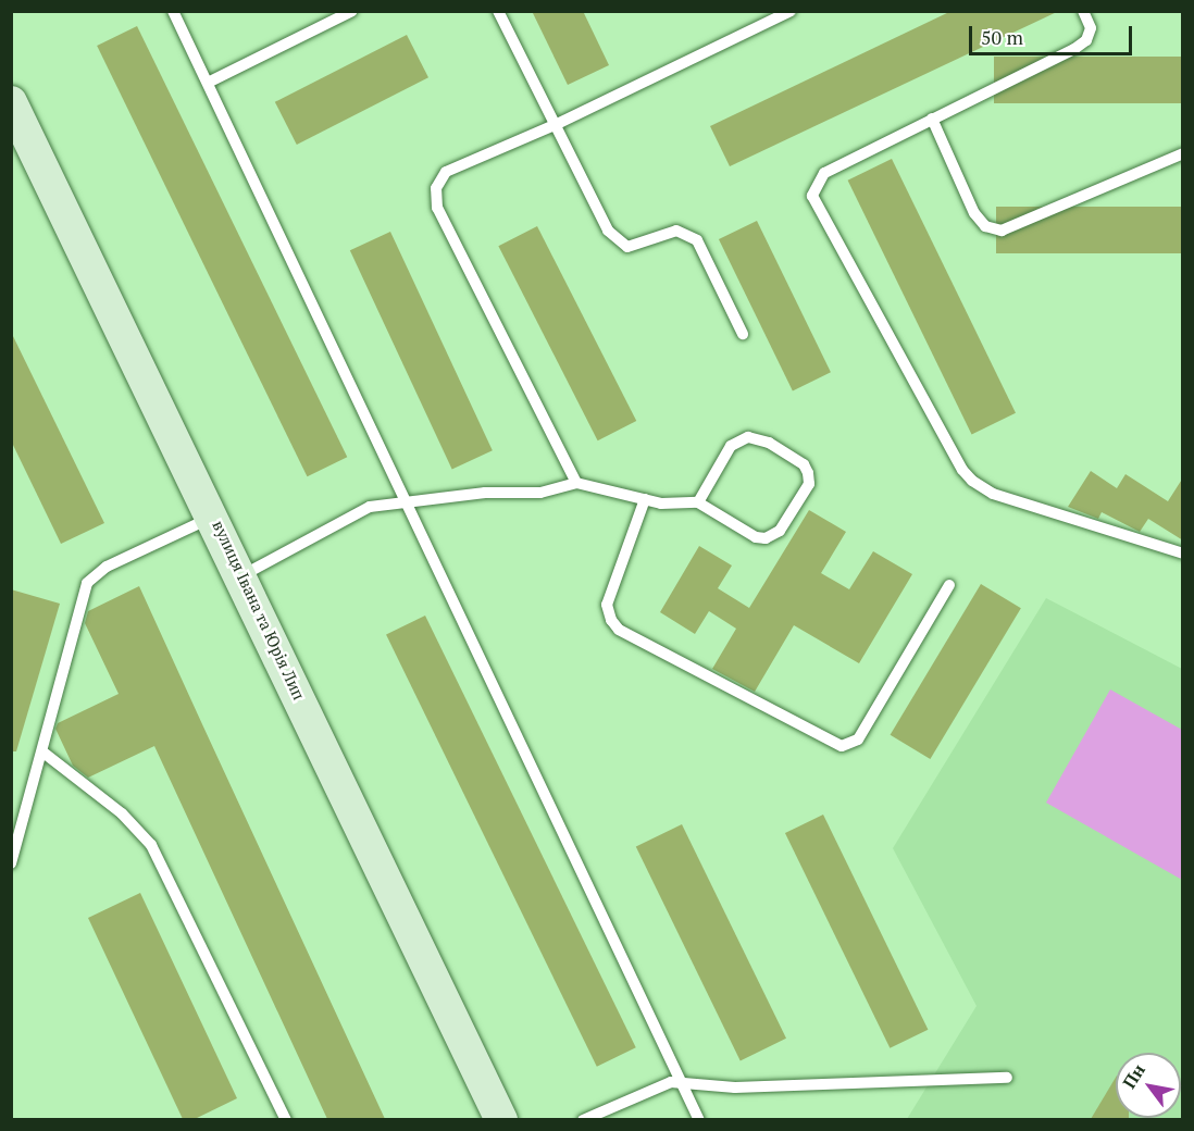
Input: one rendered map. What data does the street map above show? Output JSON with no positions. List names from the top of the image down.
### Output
{
  "streets": {
    "street": ["вулиця Івана та Юрія Лип"]
  },
  "scale_bar": "50 m",
  "north": "top left"
}
